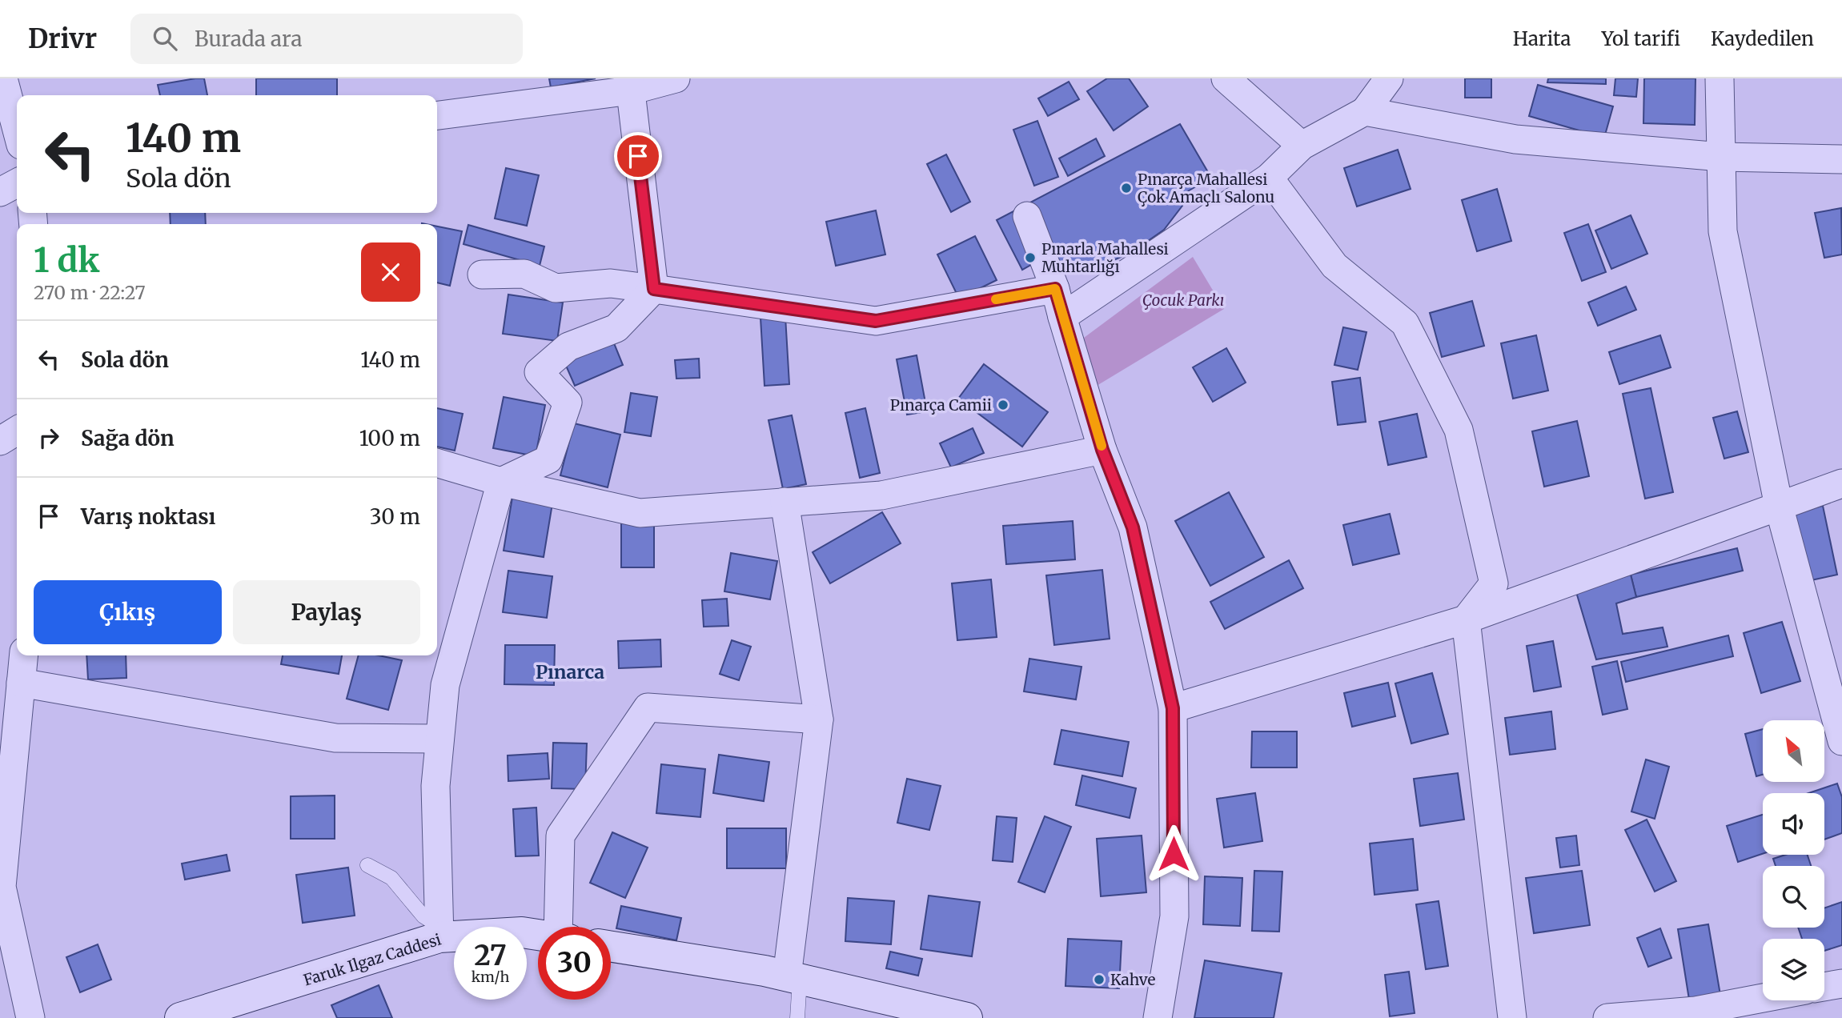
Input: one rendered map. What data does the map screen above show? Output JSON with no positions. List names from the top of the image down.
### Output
{
  "streets": {
    "street": ["Faruk Ilgaz Caddesi"]
  },
  "districts": ["Pınarca"],
  "parks": ["Çocuk Parkı"],
  "places": [
    "Pınarça Mahallesi Çok Amaçlı Salonu",
    "Pınarla Mahallesi Muhtarlığı",
    "Pınarça Camii",
    "Kahve"
  ],
  "north": "top left",
  "page": {
    "header": "Drivr",
    "search": "Burada ara",
    "nav": ["Harita", "Yol tarifi", "Kaydedilen"],
    "turn": ["140 m", "Sola dön"],
    "heading": ["1 dk", "270 m · 22:27"],
    "list": [
      {
        "name": "Sola dön",
        "value": "140 m"
      },
      {
        "name": "Sağa dön",
        "value": "100 m"
      },
      {
        "name": "Varış noktası",
        "value": "30 m"
      }
    ],
    "buttons": ["Çıkış", "Paylaş"],
    "speed": "27 km/h",
    "limit": "30"
  }
}
